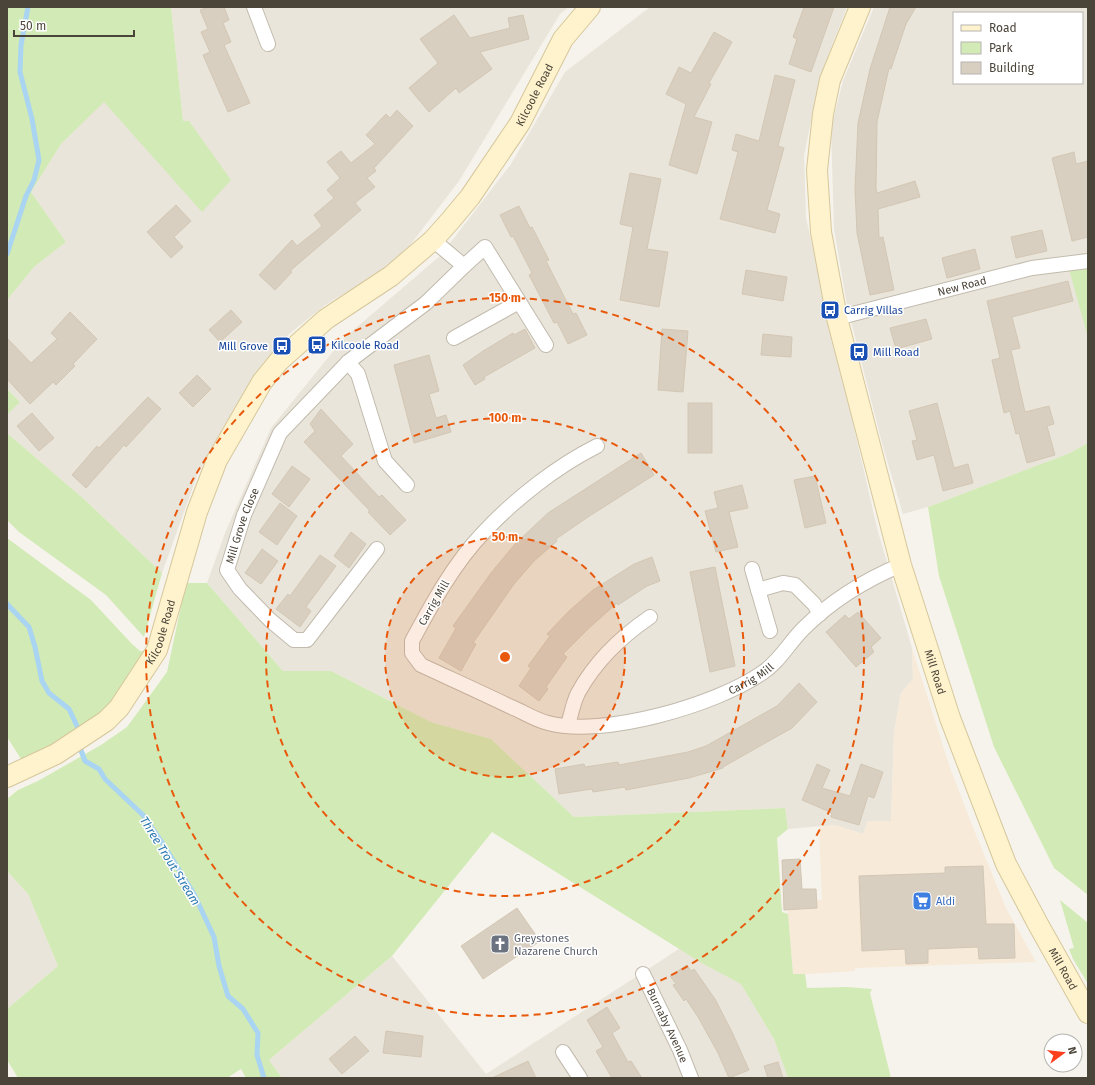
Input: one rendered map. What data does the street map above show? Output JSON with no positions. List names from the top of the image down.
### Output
{
  "streets": {
    "main road": ["Kilcoole Road", "Mill Road"],
    "street": [
      "New Road",
      "Mill Grove Close",
      "Carrig Mill",
      "Burnaby Avenue"
    ]
  },
  "crossings": [
    ["New Road", "Mill Road"],
    ["Carrig Mill", "Mill Road"]
  ],
  "water": ["Three Trout Stream"],
  "places": {
    "bus stop": [
      "Carrig Villas",
      "Kilcoole Road",
      "Mill Grove",
      "Mill Road"
    ],
    "supermarket": ["Aldi"],
    "church": ["Greystones Nazarene Church"]
  },
  "legend": ["Road", "Park", "Building"],
  "scale_bar": "50 m",
  "north": "right",
  "rings": ["150 m", "100 m", "50 m"]
}
